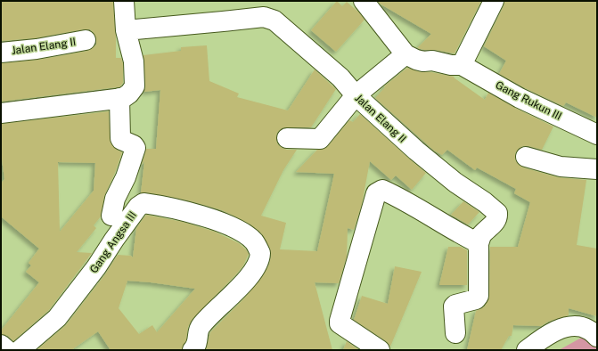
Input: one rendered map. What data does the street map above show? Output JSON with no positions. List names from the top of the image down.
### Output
{
  "streets": {
    "street": ["Jalan Elang II", "Gang Rukun III", "Gang Angsa III"]
  }
}
